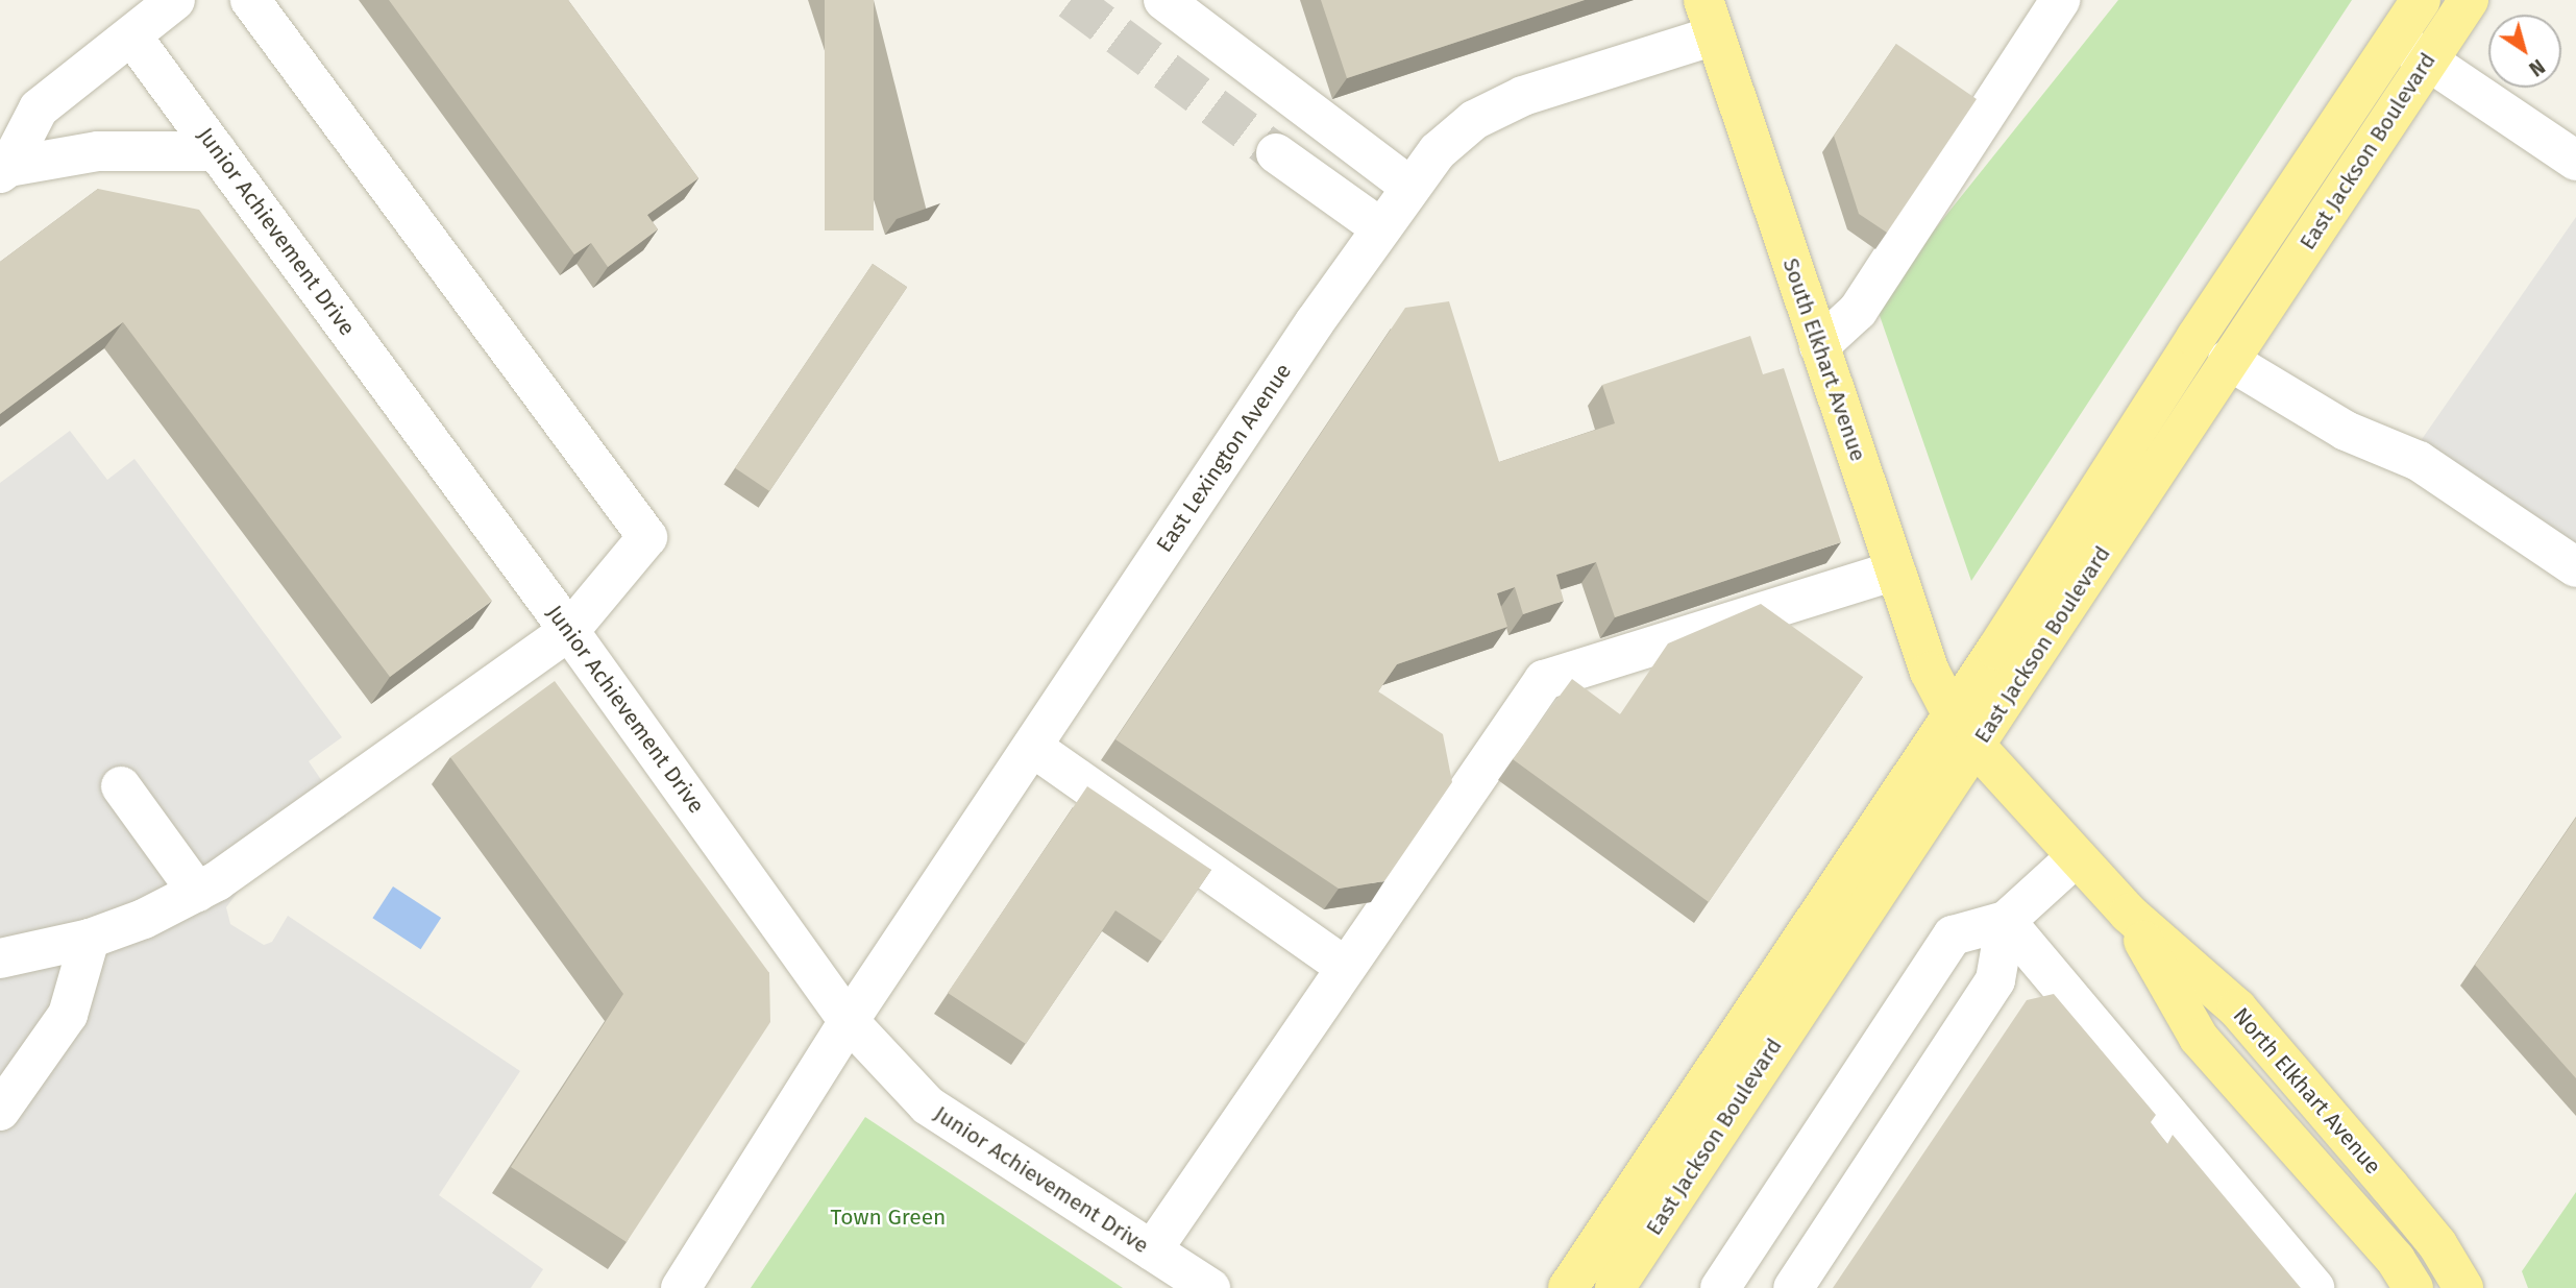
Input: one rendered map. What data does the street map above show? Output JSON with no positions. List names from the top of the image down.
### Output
{
  "streets": {
    "main road": ["East Jackson Boulevard", "South Elkhart Avenue", "North Elkhart Avenue"],
    "street": ["Junior Achievement Drive", "East Lexington Avenue"]
  },
  "crossings": [
    ["East Jackson Boulevard", "South Elkhart Avenue"],
    ["East Jackson Boulevard", "North Elkhart Avenue"],
    ["Junior Achievement Drive", "East Lexington Avenue"],
    ["South Elkhart Avenue", "East Lexington Avenue"],
    ["South Elkhart Avenue", "North Elkhart Avenue"]
  ],
  "parks": ["Town Green"],
  "north": "bottom right"
}
